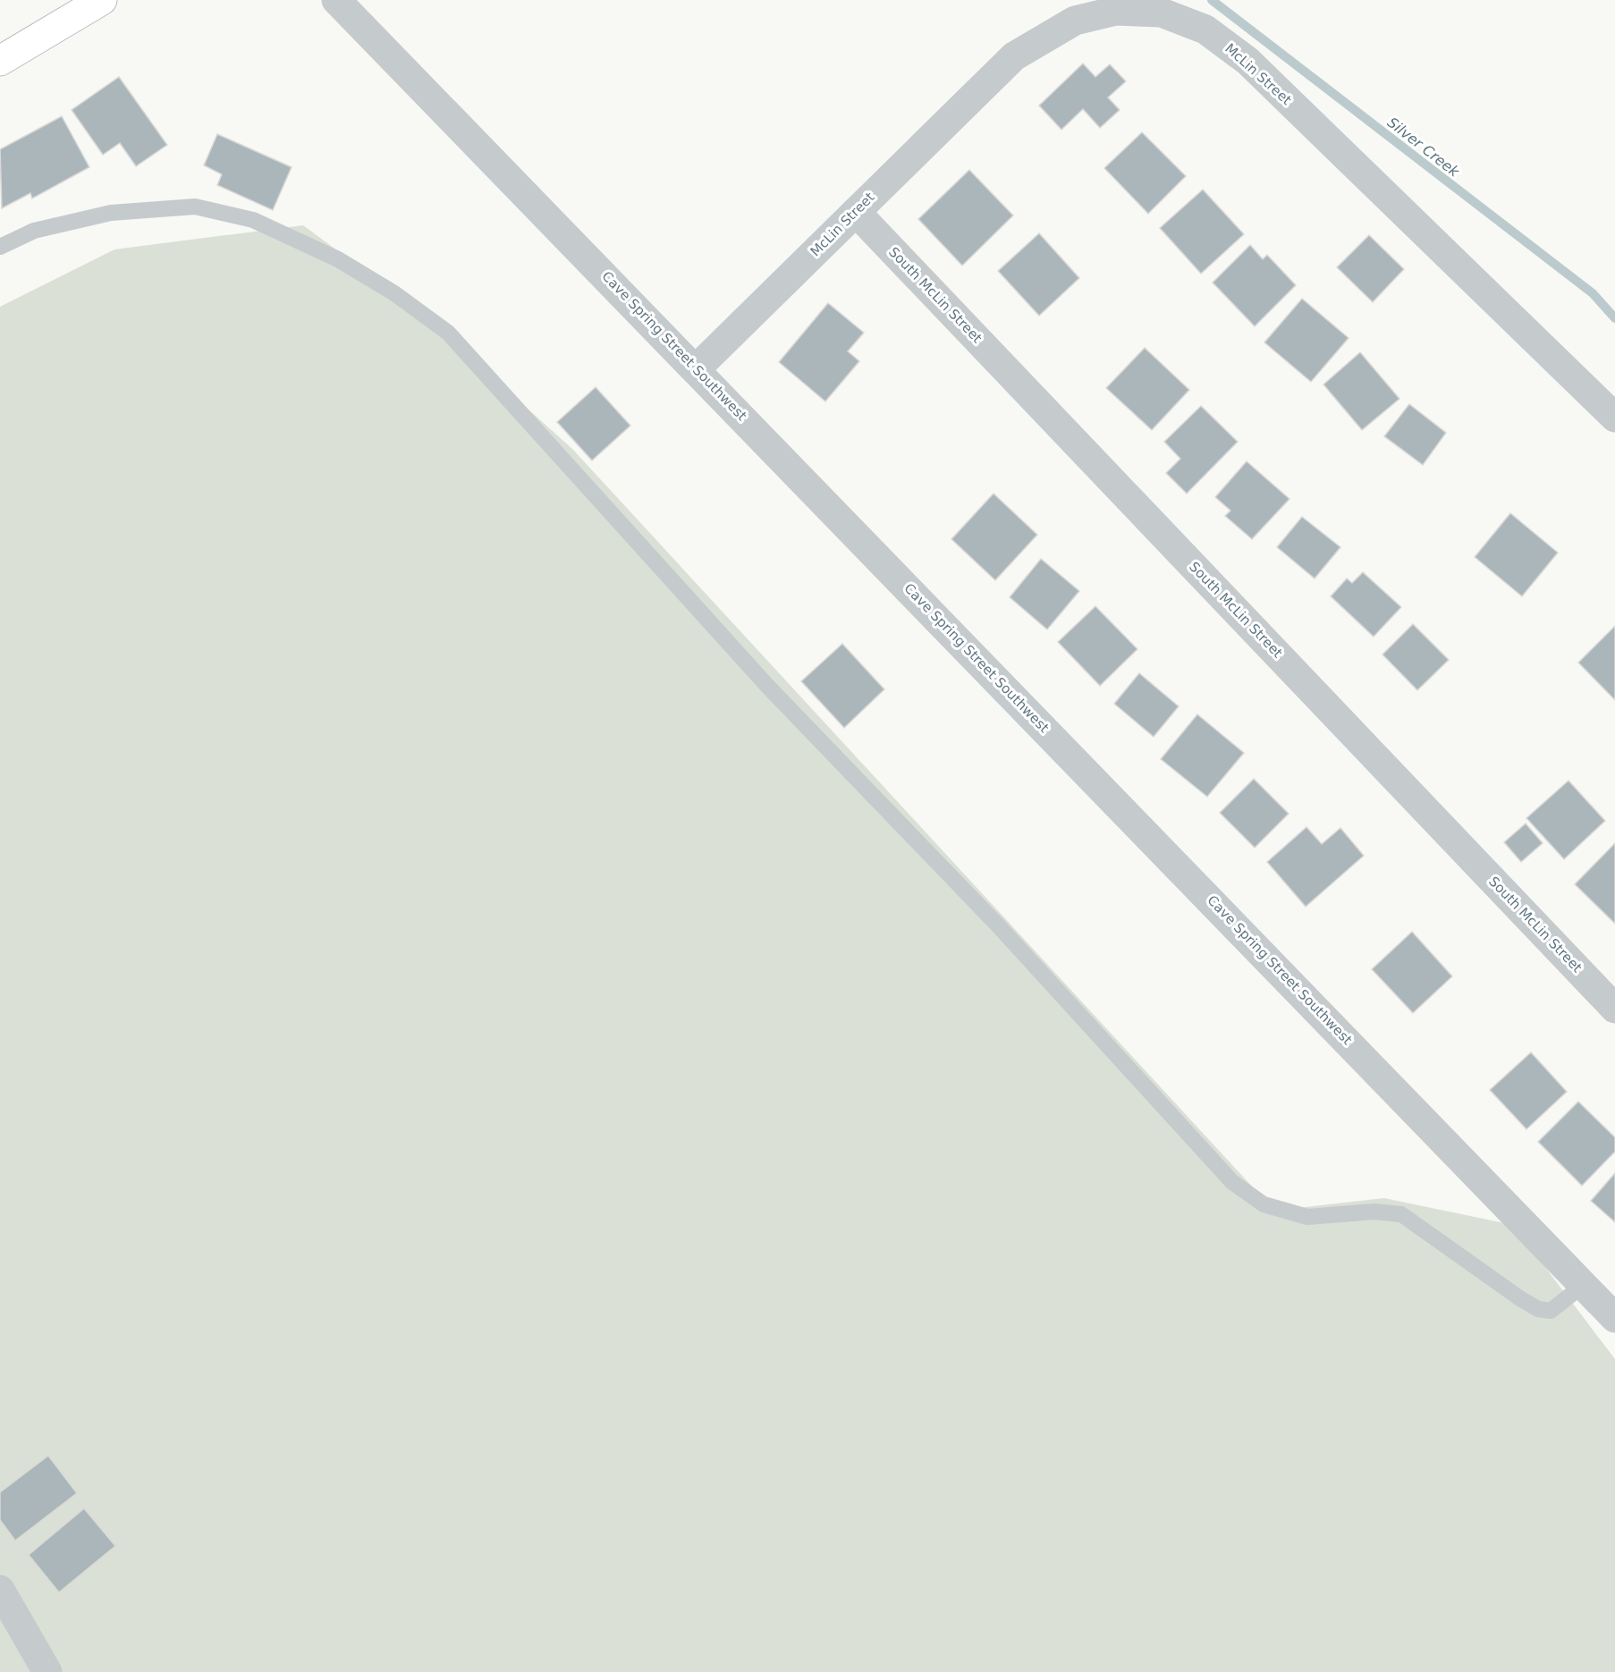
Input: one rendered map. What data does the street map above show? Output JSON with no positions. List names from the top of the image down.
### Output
{
  "streets": {
    "street": ["McLin Street", "South McLin Street", "Cave Spring Street Southwest"]
  },
  "crossings": [
    ["McLin Street", "South McLin Street"],
    ["McLin Street", "Cave Spring Street Southwest"]
  ],
  "water": ["Silver Creek"]
}
